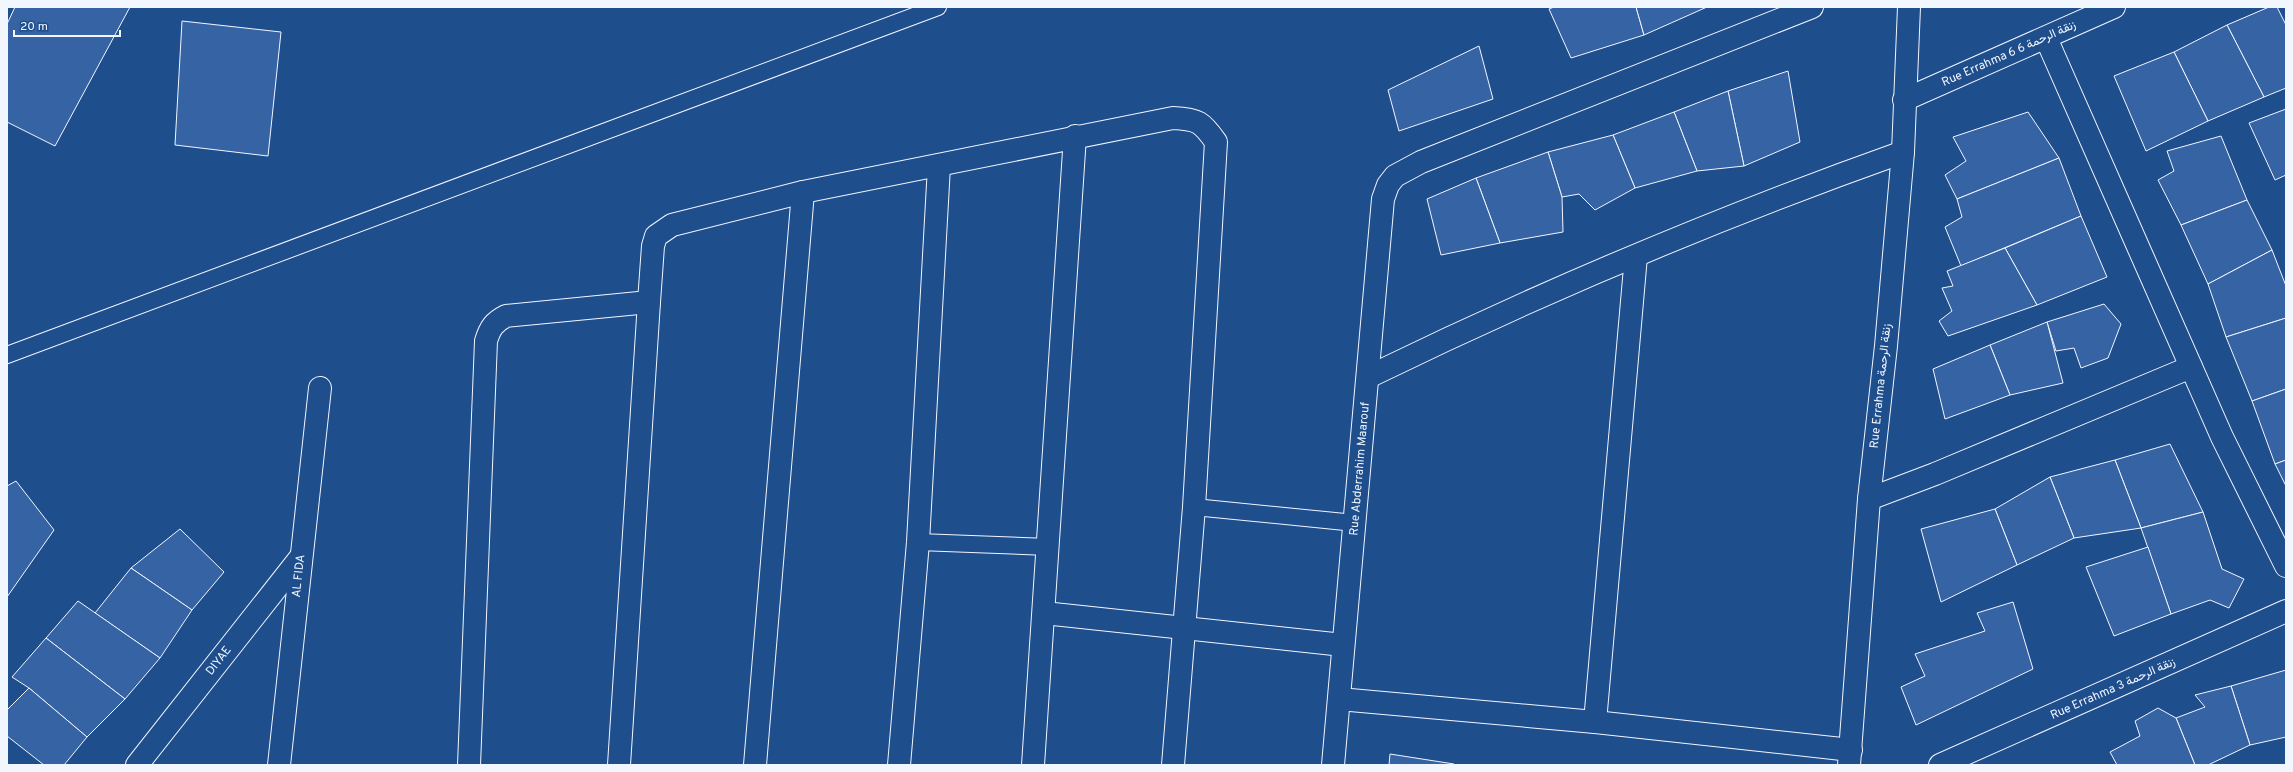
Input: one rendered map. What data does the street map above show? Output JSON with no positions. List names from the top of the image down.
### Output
{
  "streets": {
    "street": [
      "Rue Errahma 6 6 زنقة الرحمة",
      "Rue Errahma زنقة الرحمة",
      "Rue Abderrahim Maarouf",
      "AL FIDA",
      "DIYAE",
      "Rue Errahma 3 زنقة الرحمة"
    ]
  },
  "crossings": [
    ["Rue Errahma 6 6 زنقة الرحمة", "Rue Errahma زنقة الرحمة"],
    ["AL FIDA", "DIYAE"]
  ],
  "scale_bar": "20 m"
}
